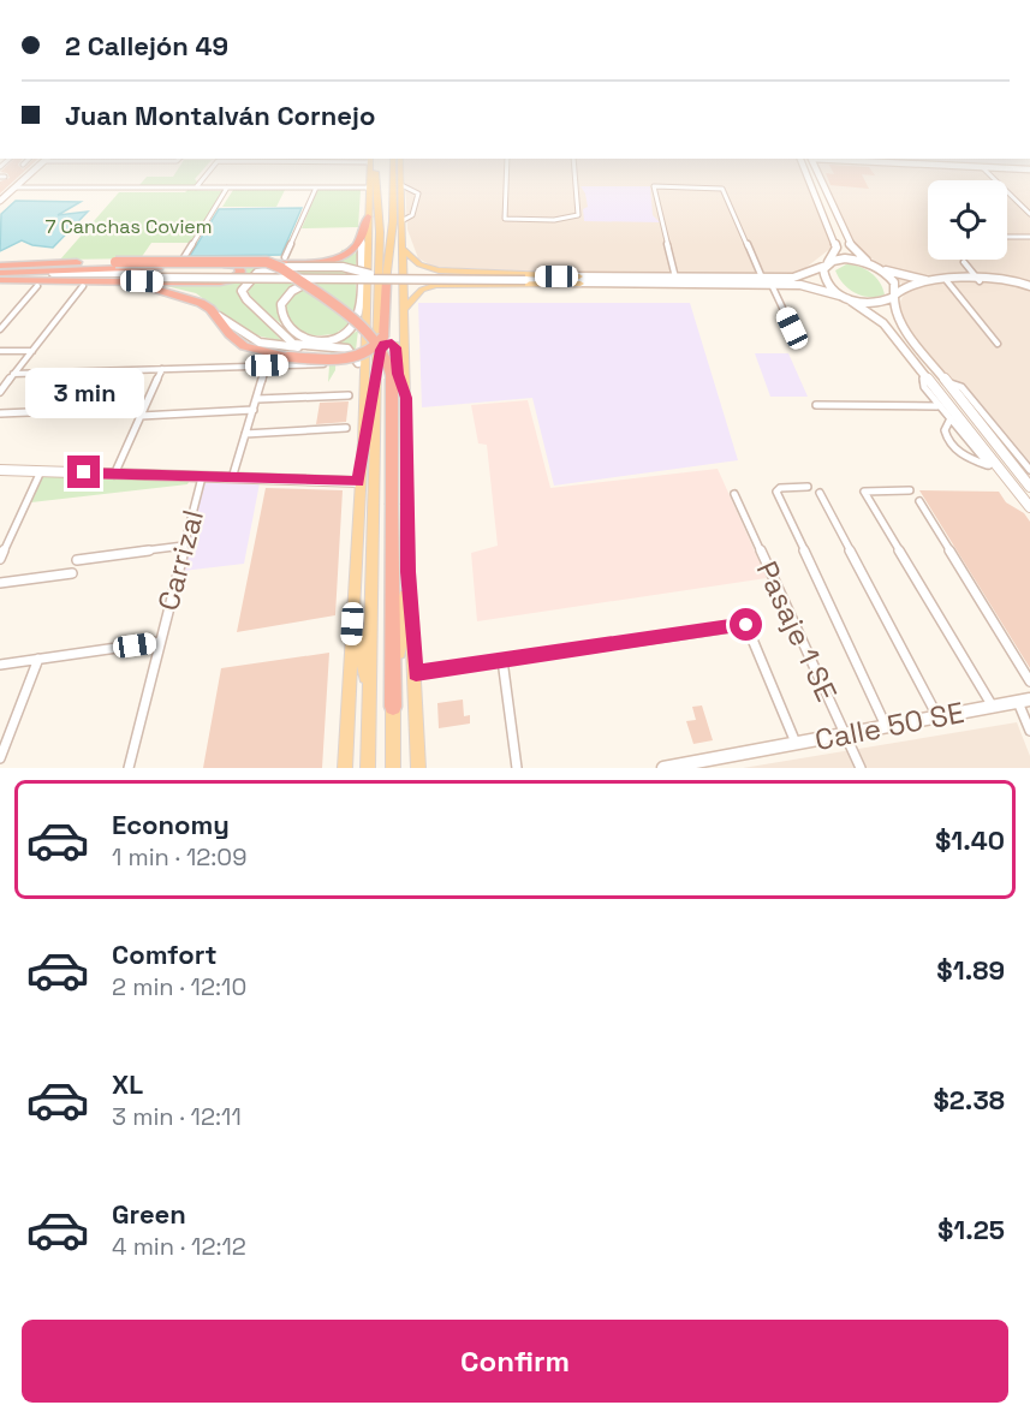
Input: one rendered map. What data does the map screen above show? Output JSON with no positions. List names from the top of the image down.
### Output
{
  "streets": {
    "main road": ["Calle 50 SE"],
    "street": ["Carrizal", "Pasaje 1 SE"]
  },
  "crossings": [
    ["Pasaje 1 SE", "Calle 50 SE"]
  ],
  "parks": ["7 Canchas Coviem"],
  "page": {
    "banner": ["2 Callejón 49", "Juan Montalván Cornejo"],
    "bubble": "3 min",
    "list": [
      {
        "name": "Economy",
        "note": "1 min · 12:09",
        "value": "$1.40"
      },
      {
        "name": "Comfort",
        "note": "2 min · 12:10",
        "value": "$1.89"
      },
      {
        "name": "XL",
        "note": "3 min · 12:11",
        "value": "$2.38"
      },
      {
        "name": "Green",
        "note": "4 min · 12:12",
        "value": "$1.25"
      }
    ],
    "buttons": "Confirm"
  }
}
